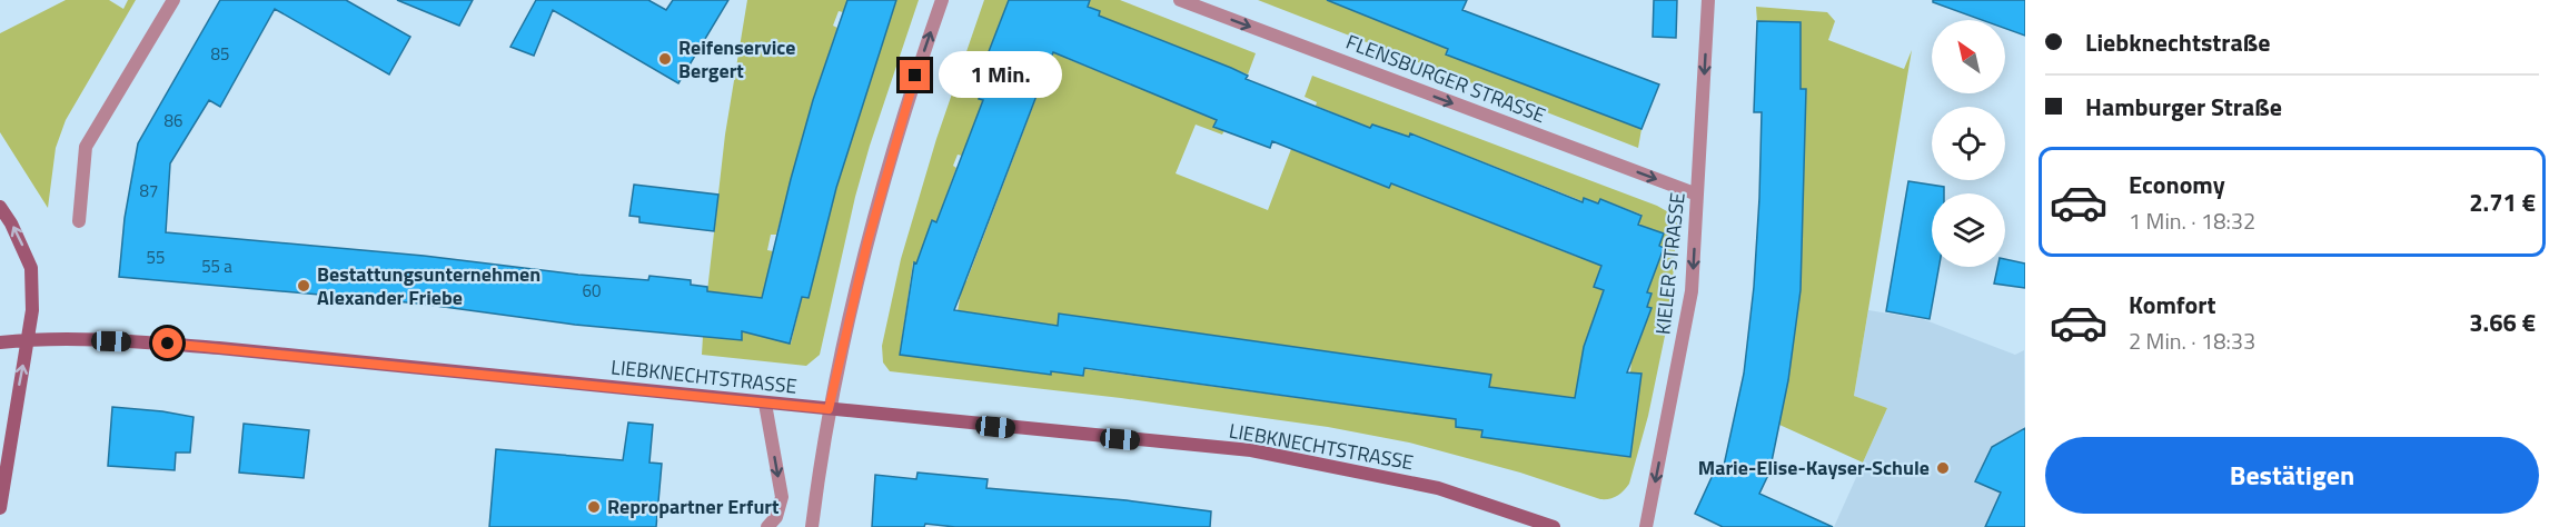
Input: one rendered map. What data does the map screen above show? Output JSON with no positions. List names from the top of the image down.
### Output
{
  "streets": {
    "street": ["FLENSBURGER STRASSE", "KIELER STRASSE", "LIEBKNECHTSTRASSE"]
  },
  "crossings": [
    ["FLENSBURGER STRASSE", "KIELER STRASSE"]
  ],
  "one_way": ["FLENSBURGER STRASSE", "KIELER STRASSE"],
  "places": [
    "Reifenservice Bergert",
    "Bestattungsunternehmen Alexander Friebe",
    "Marie-Elise-Kayser-Schule",
    "Repropartner Erfurt"
  ],
  "house_numbers": [
    "85",
    "86",
    "87",
    "55",
    "55 a",
    "60"
  ],
  "north": "top left",
  "page": {
    "banner": ["Liebknechtstraße", "Hamburger Straße"],
    "bubble": "1 Min.",
    "list": [
      {
        "name": "Economy",
        "note": "1 Min. · 18:32",
        "value": "2.71 €"
      },
      {
        "name": "Komfort",
        "note": "2 Min. · 18:33",
        "value": "3.66 €"
      }
    ],
    "buttons": "Bestätigen"
  }
}
